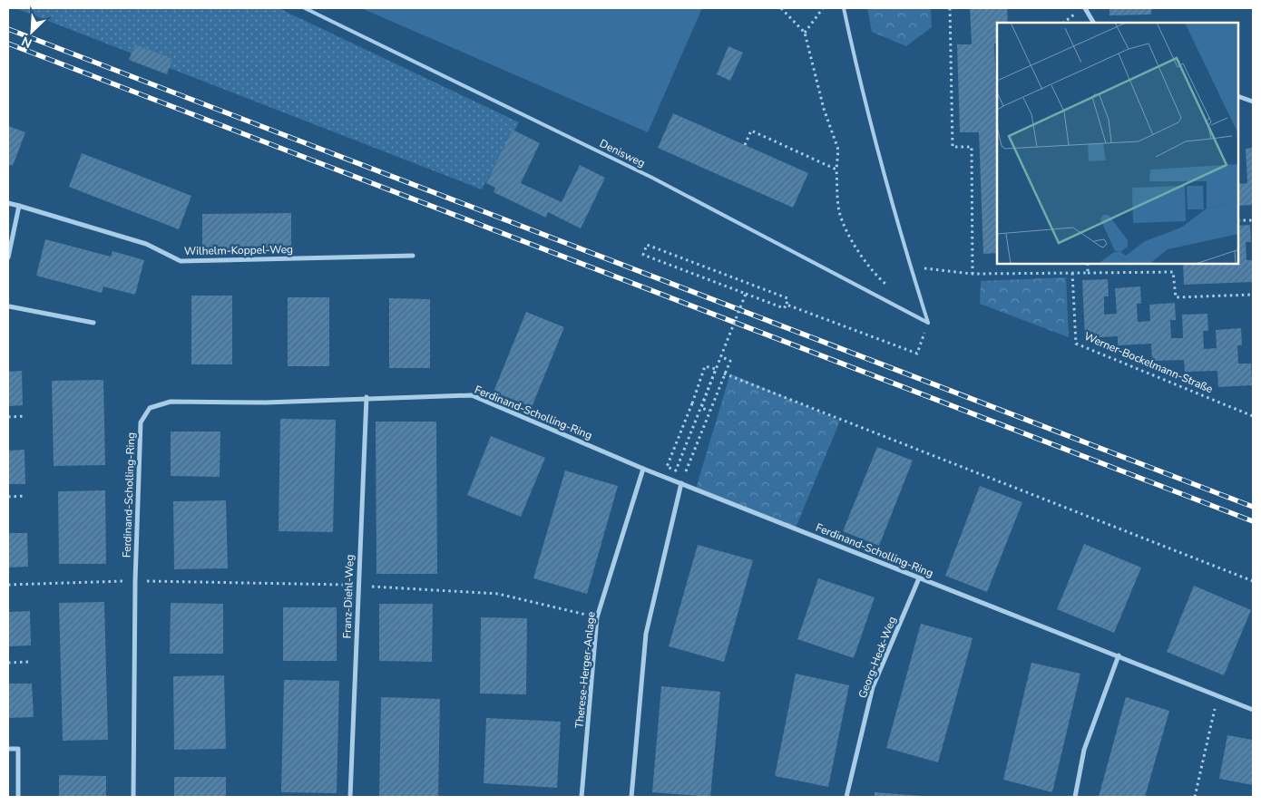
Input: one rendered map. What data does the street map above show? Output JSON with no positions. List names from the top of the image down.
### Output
{
  "streets": {
    "street": [
      "Wilhelm-Koppel-Weg",
      "Ferdinand-Scholling-Ring",
      "Franz-Diehl-Weg",
      "Georg-Heck-Weg",
      "Therese-Herger-Anlage"
    ],
    "lane": ["Denisweg"],
    "path": ["Werner-Bockelmann-Straße"]
  },
  "crossings": [
    ["Ferdinand-Scholling-Ring", "Franz-Diehl-Weg"],
    ["Ferdinand-Scholling-Ring", "Georg-Heck-Weg"],
    ["Ferdinand-Scholling-Ring", "Therese-Herger-Anlage"]
  ],
  "north": "bottom left"
}
